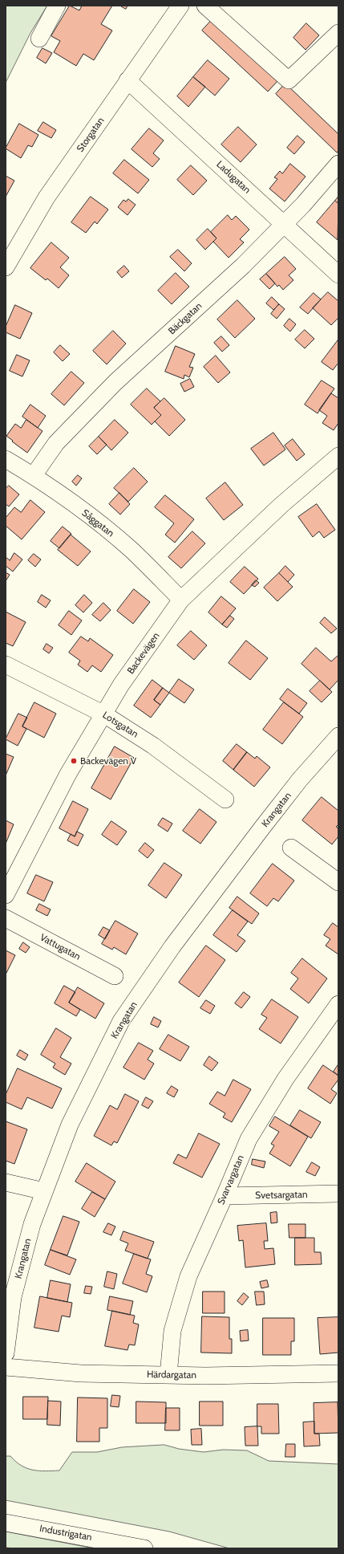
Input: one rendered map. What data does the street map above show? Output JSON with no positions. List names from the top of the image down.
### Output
{
  "streets": {
    "street": [
      "Storgatan",
      "Ladugatan",
      "Bäckgatan",
      "Såggatan",
      "Backevägen",
      "Lotsgatan",
      "Krangatan",
      "Vattugatan",
      "Svarvargatan",
      "Svetsargatan",
      "Härdargatan",
      "Industrigatan"
    ]
  },
  "crossings": [
    ["Storgatan", "Ladugatan"],
    ["Ladugatan", "Bäckgatan"],
    ["Bäckgatan", "Såggatan"],
    ["Såggatan", "Backevägen"],
    ["Backevägen", "Lotsgatan"],
    ["Svarvargatan", "Svetsargatan"],
    ["Svarvargatan", "Härdargatan"]
  ],
  "places": ["Backevägen V"]
}
